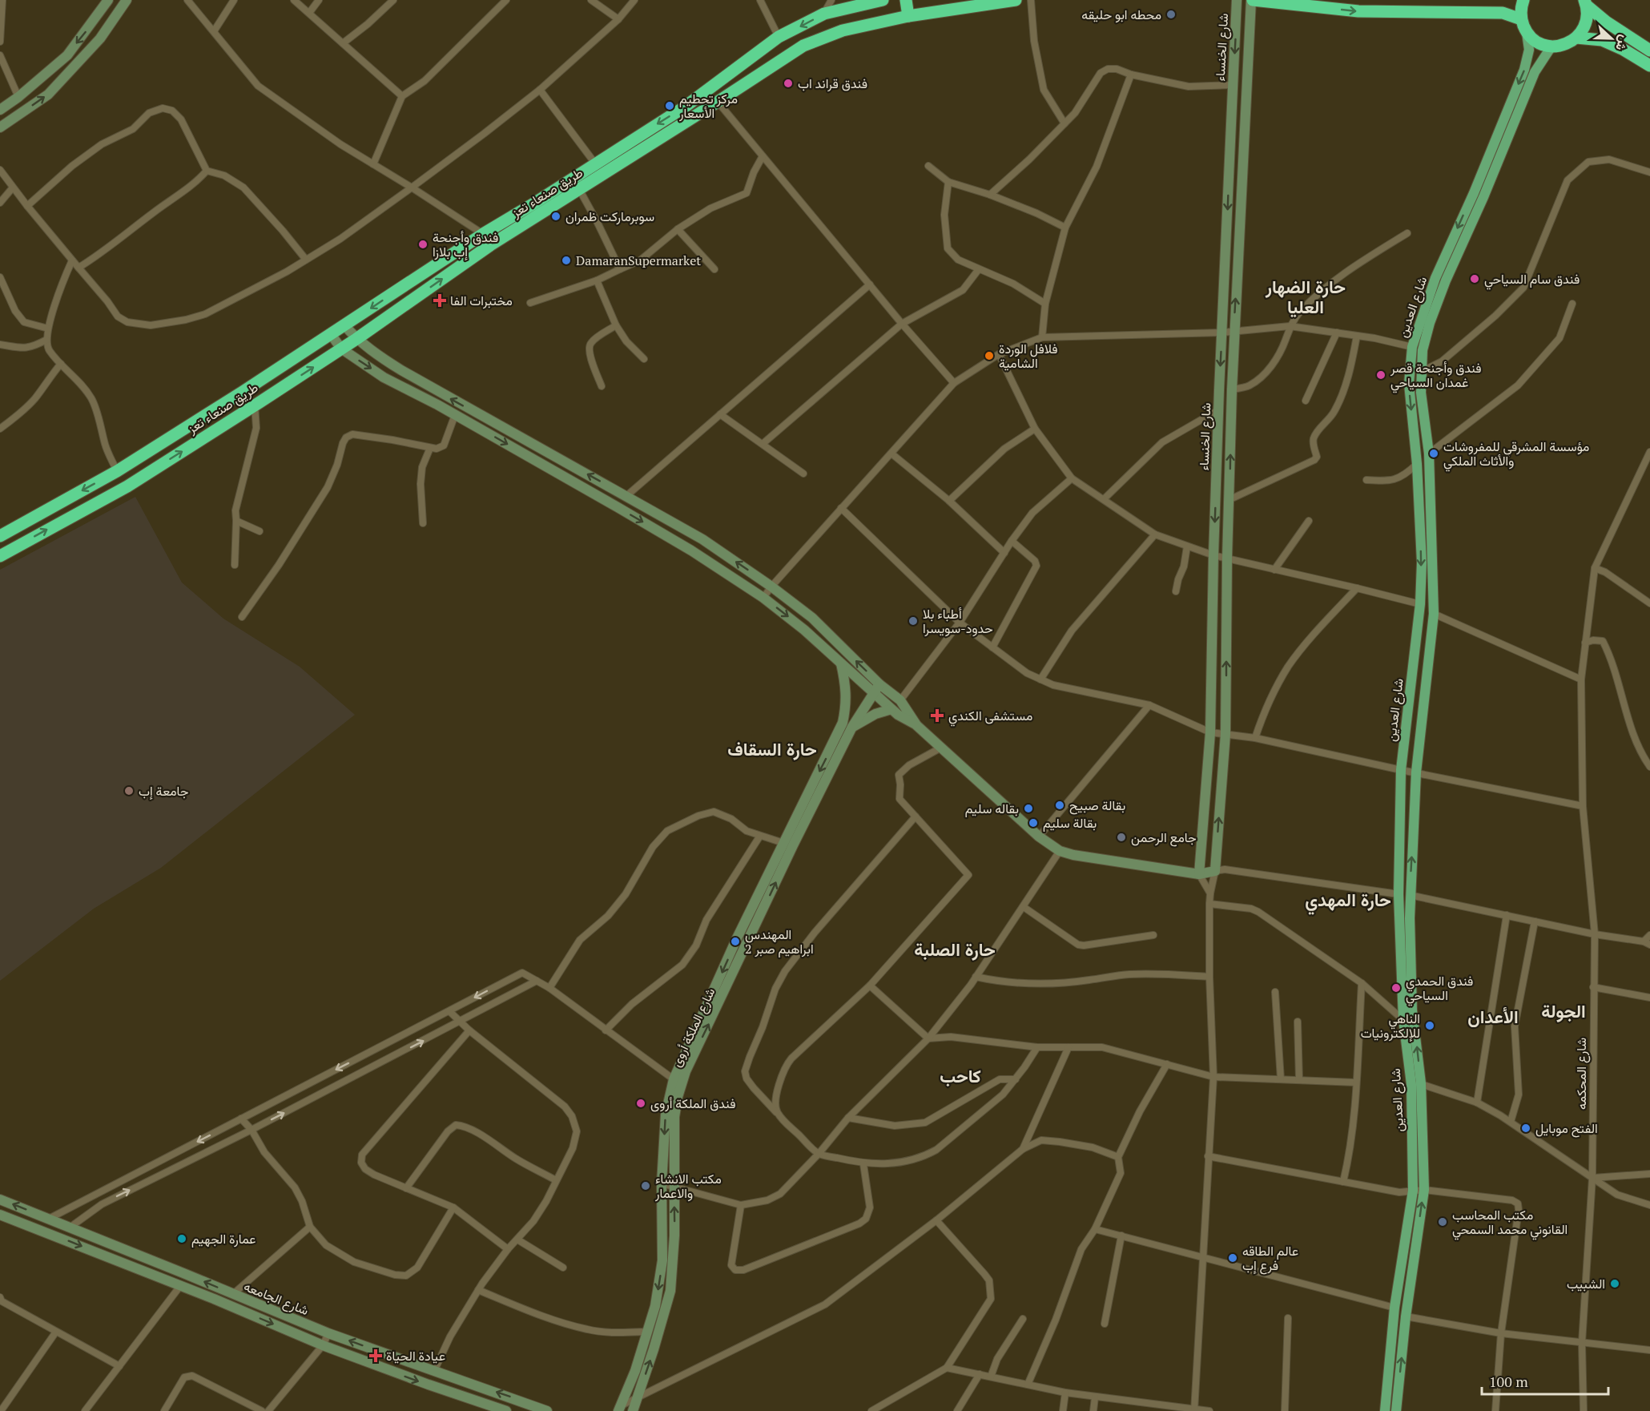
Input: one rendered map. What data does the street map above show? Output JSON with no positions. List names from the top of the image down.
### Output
{
  "streets": {
    "highway": ["طريق صنعاء تعز"],
    "main road": ["شارع العدين"],
    "street": [
      "شارع الخنساء",
      "شارع الملكة أروى",
      "شارع المحكمه",
      "شارع الجامعه"
    ]
  },
  "districts": [
    "حارة الضهار العليا",
    "حارة السقاف",
    "حارة المهدي",
    "حارة الصلبة",
    "الجولة",
    "الأعدان",
    "كاحب"
  ],
  "places": {
    "other": [
      "محطه ابو حليقه",
      "فندق قراند اب",
      "مركز تحطيم الأسعار",
      "سوبرماركت ظمران",
      "فندق وأجنحة إب بلازا",
      "DamaranSupermarket",
      "فندق سام السياحي",
      "فلافل الوردة الشامية",
      "فندق وأجنحة قصر غمدان السياحي",
      "مؤسسة المشرقي للمفروشات والأثاث الملكي",
      "أطباء بلا حدود-سويسرا",
      "جامعة إب",
      "بقالة صبيح",
      "بقاله سليم",
      "بقالة سليم",
      "جامع الرحمن",
      "المهندس ابراهيم صبر 2",
      "فندق الحمدي السياحي",
      "الناهي للإلكترونيات",
      "فندق الملكة أروى",
      "الفتح موبايل",
      "مكتب الانشاء والاعمار",
      "مكتب المحاسب القانوني محمد السمحي",
      "عمارة الجهيم",
      "عالم الطاقه فرع إب",
      "الشبيب"
    ],
    "health": ["مختبرات الفا", "مستشفى الكندي", "عيادة الحياة"]
  },
  "scale_bar": "100 m",
  "north": "right"
}
